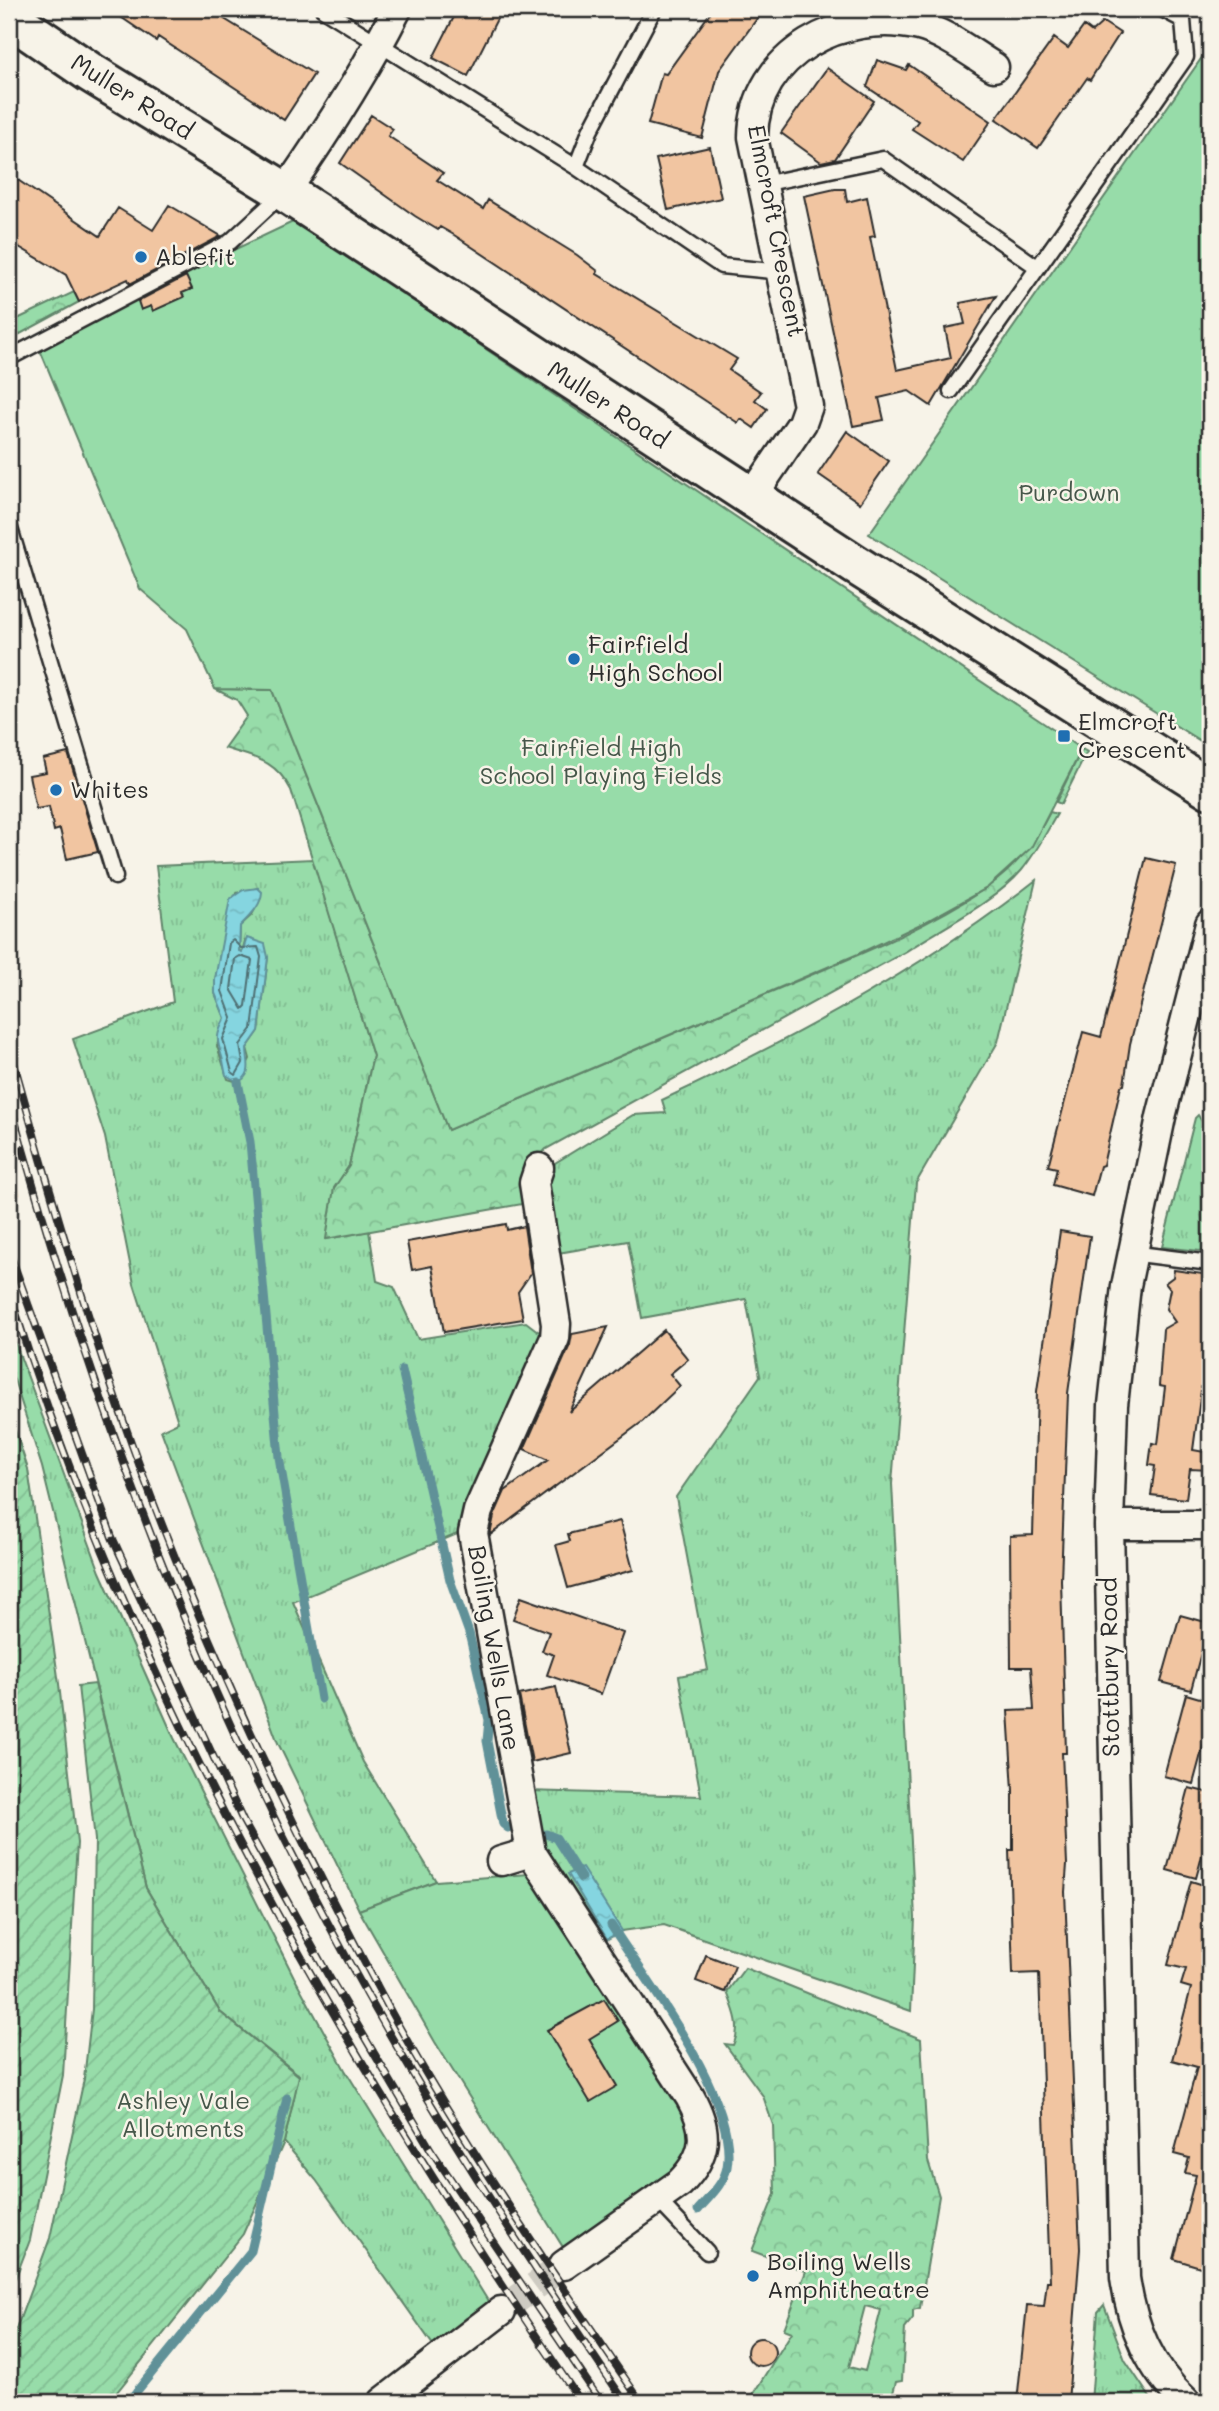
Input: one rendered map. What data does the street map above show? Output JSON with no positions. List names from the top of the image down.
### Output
{
  "streets": {
    "main road": ["Muller Road"],
    "street": ["Elmcroft Crescent", "Boiling Wells Lane", "Stottbury Road"]
  },
  "crossings": [
    ["Muller Road", "Elmcroft Crescent"]
  ],
  "parks": ["Purdown", "Fairfield High School Playing Fields", "Ashley Vale Allotments"],
  "places": {
    "other": [
      "Ablefit",
      "Fairfield High School",
      "Whites",
      "Boiling Wells Amphitheatre"
    ],
    "transit": ["Elmcroft Crescent"]
  }
}
